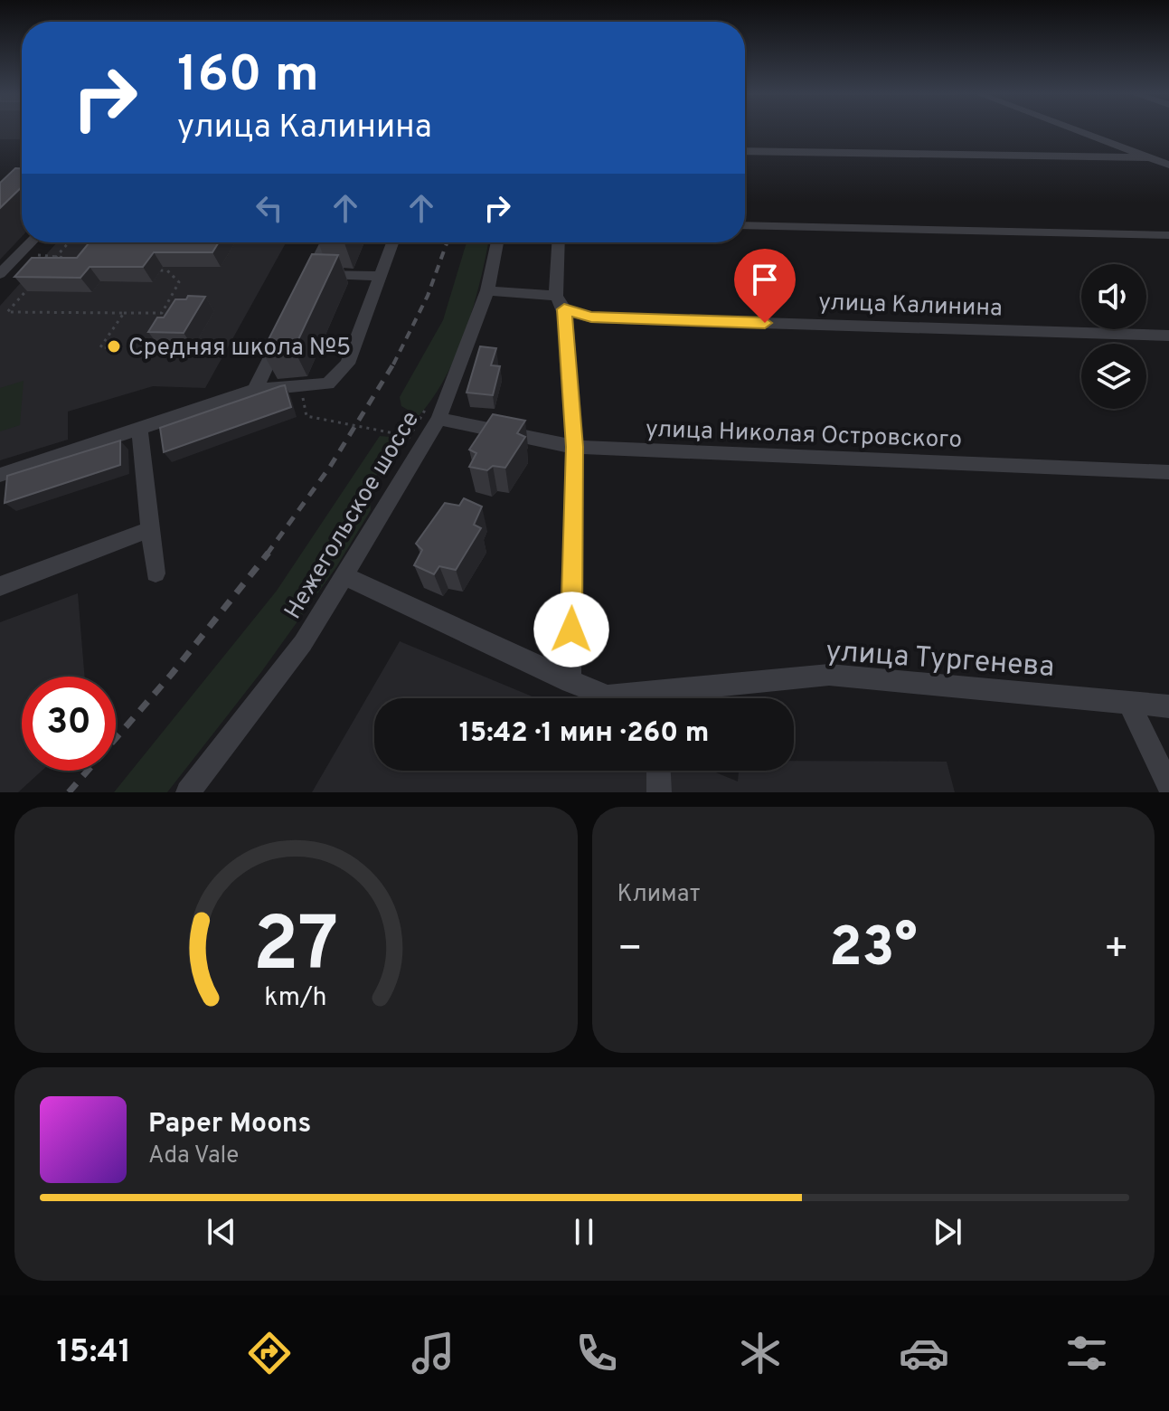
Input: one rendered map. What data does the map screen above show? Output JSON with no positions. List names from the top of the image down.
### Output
{
  "streets": {
    "street": [
      "улица Калинина",
      "улица Николая Островского",
      "Нежегольское шоссе",
      "улица Тургенева"
    ]
  },
  "crossings": [
    ["улица Калинина", "Нежегольское шоссе"],
    ["улица Николая Островского", "Нежегольское шоссе"],
    ["Нежегольское шоссе", "улица Тургенева"]
  ],
  "places": ["Средняя школа №5"],
  "page": {
    "turn": ["160 m", "улица Калинина"],
    "limit": "30",
    "trip": "15:42 · 1 мин · 260 m",
    "tile": "Климат",
    "heat": ["−", "23°", "+"],
    "song": ["Paper Moons", "Ada Vale"],
    "tabs": "15:41",
    "gauge": ["27", "km/h"]
  }
}
